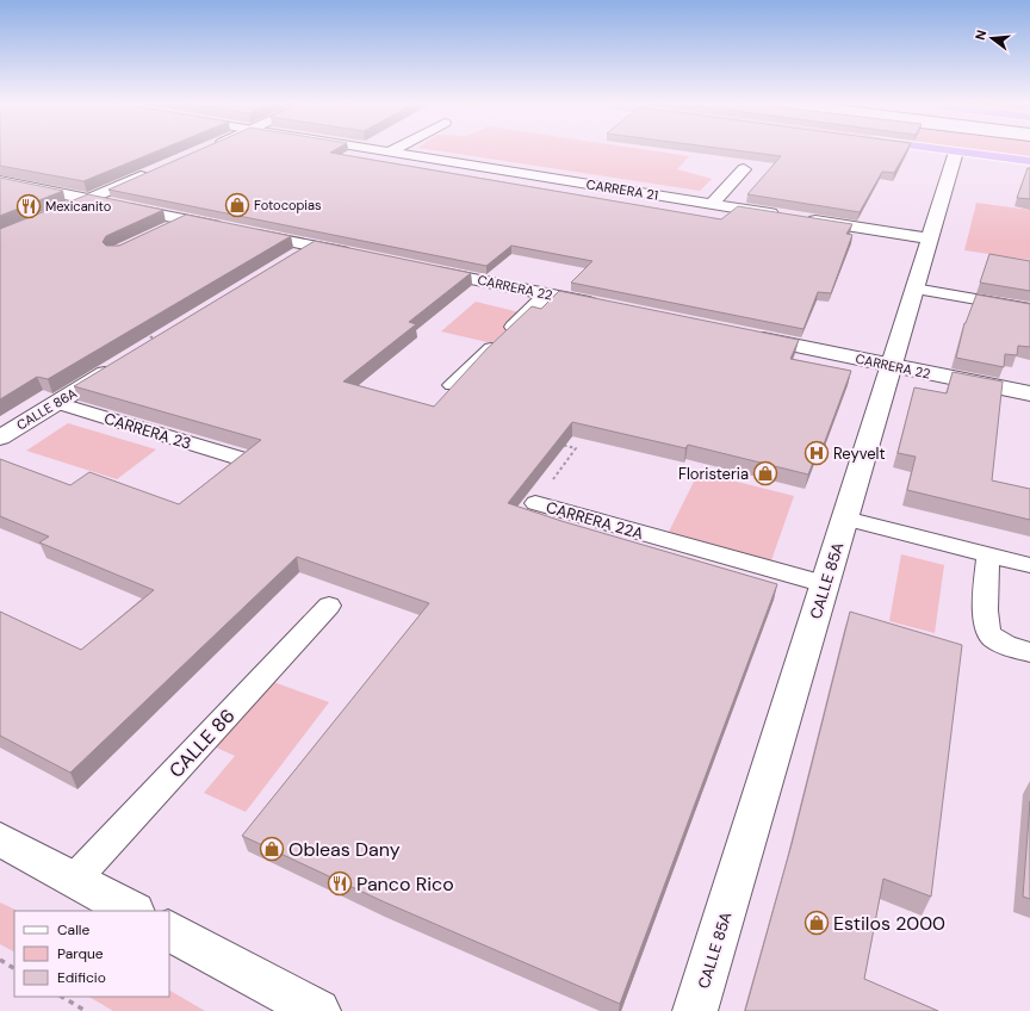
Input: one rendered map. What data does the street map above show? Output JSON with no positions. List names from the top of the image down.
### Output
{
  "streets": {
    "street": [
      "CARRERA 21",
      "CARRERA 22",
      "CALLE 86A",
      "CALLE 85A"
    ],
    "lane": ["CARRERA 23", "CARRERA 22A", "CALLE 86"]
  },
  "crossings": [
    ["CARRERA 22", "CALLE 85A"],
    ["CALLE 86A", "CARRERA 23"],
    ["CARRERA 22A", "CALLE 85A"]
  ],
  "places": {
    "shop": [
      "Fotocopias",
      "Floristeria",
      "Obleas Dany",
      "Estilos 2000"
    ],
    "restaurant": ["Mexicanito", "Panco Rico"],
    "hospital": ["Reyvelt"]
  },
  "legend": ["Calle", "Parque", "Edificio"],
  "north": "left"
}
